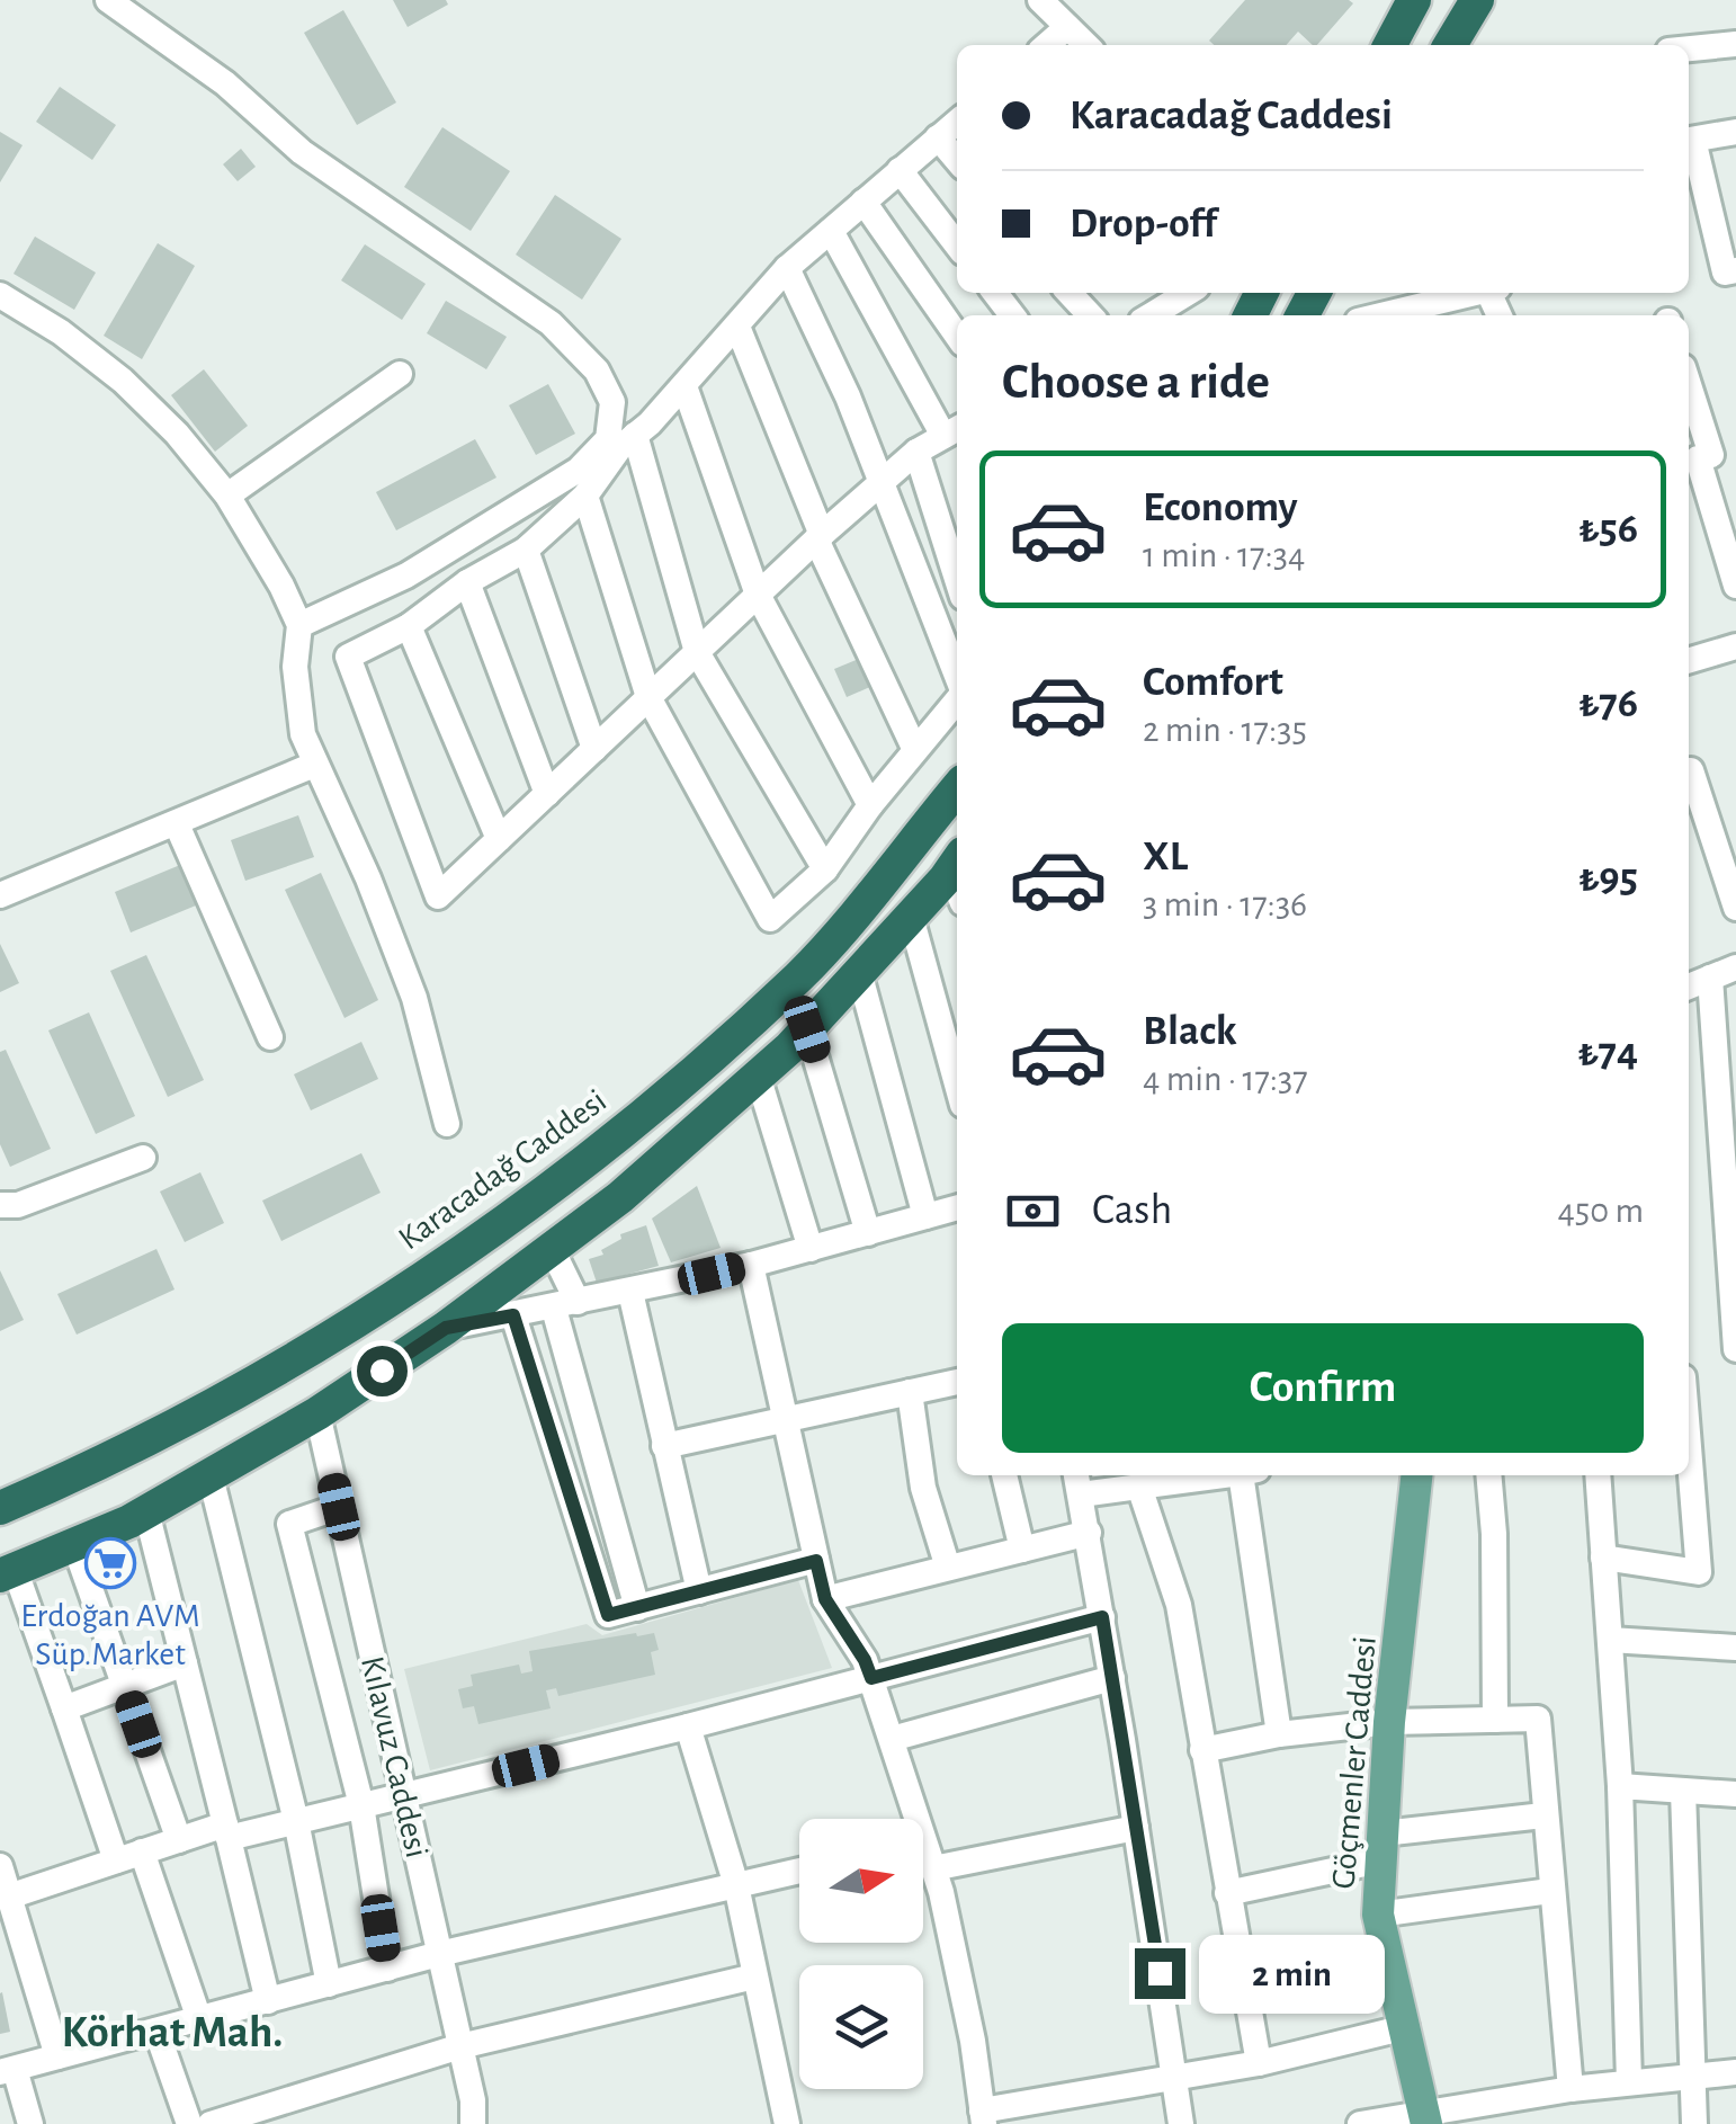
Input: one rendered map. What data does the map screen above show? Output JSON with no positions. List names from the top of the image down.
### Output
{
  "streets": {
    "highway": ["Karacadağ Caddesi"],
    "main road": ["Göçmenler Caddesi"],
    "street": ["Kılavuz Caddesi"]
  },
  "districts": ["Körhat Mah."],
  "places": {
    "supermarket": ["Erdoğan AVM Süp.Market"]
  },
  "north": "right",
  "page": {
    "banner": ["Karacadağ Caddesi", "Drop-off"],
    "heading": "Choose a ride",
    "list": [
      {
        "name": "Economy",
        "note": "1 min · 17:34",
        "value": "₺56"
      },
      {
        "name": "Comfort",
        "note": "2 min · 17:35",
        "value": "₺76"
      },
      {
        "name": "XL",
        "note": "3 min · 17:36",
        "value": "₺95"
      },
      {
        "name": "Black",
        "note": "4 min · 17:37",
        "value": "₺74"
      }
    ],
    "pay": ["Cash", "450 m"],
    "buttons": "Confirm",
    "bubble": "2 min"
  }
}
